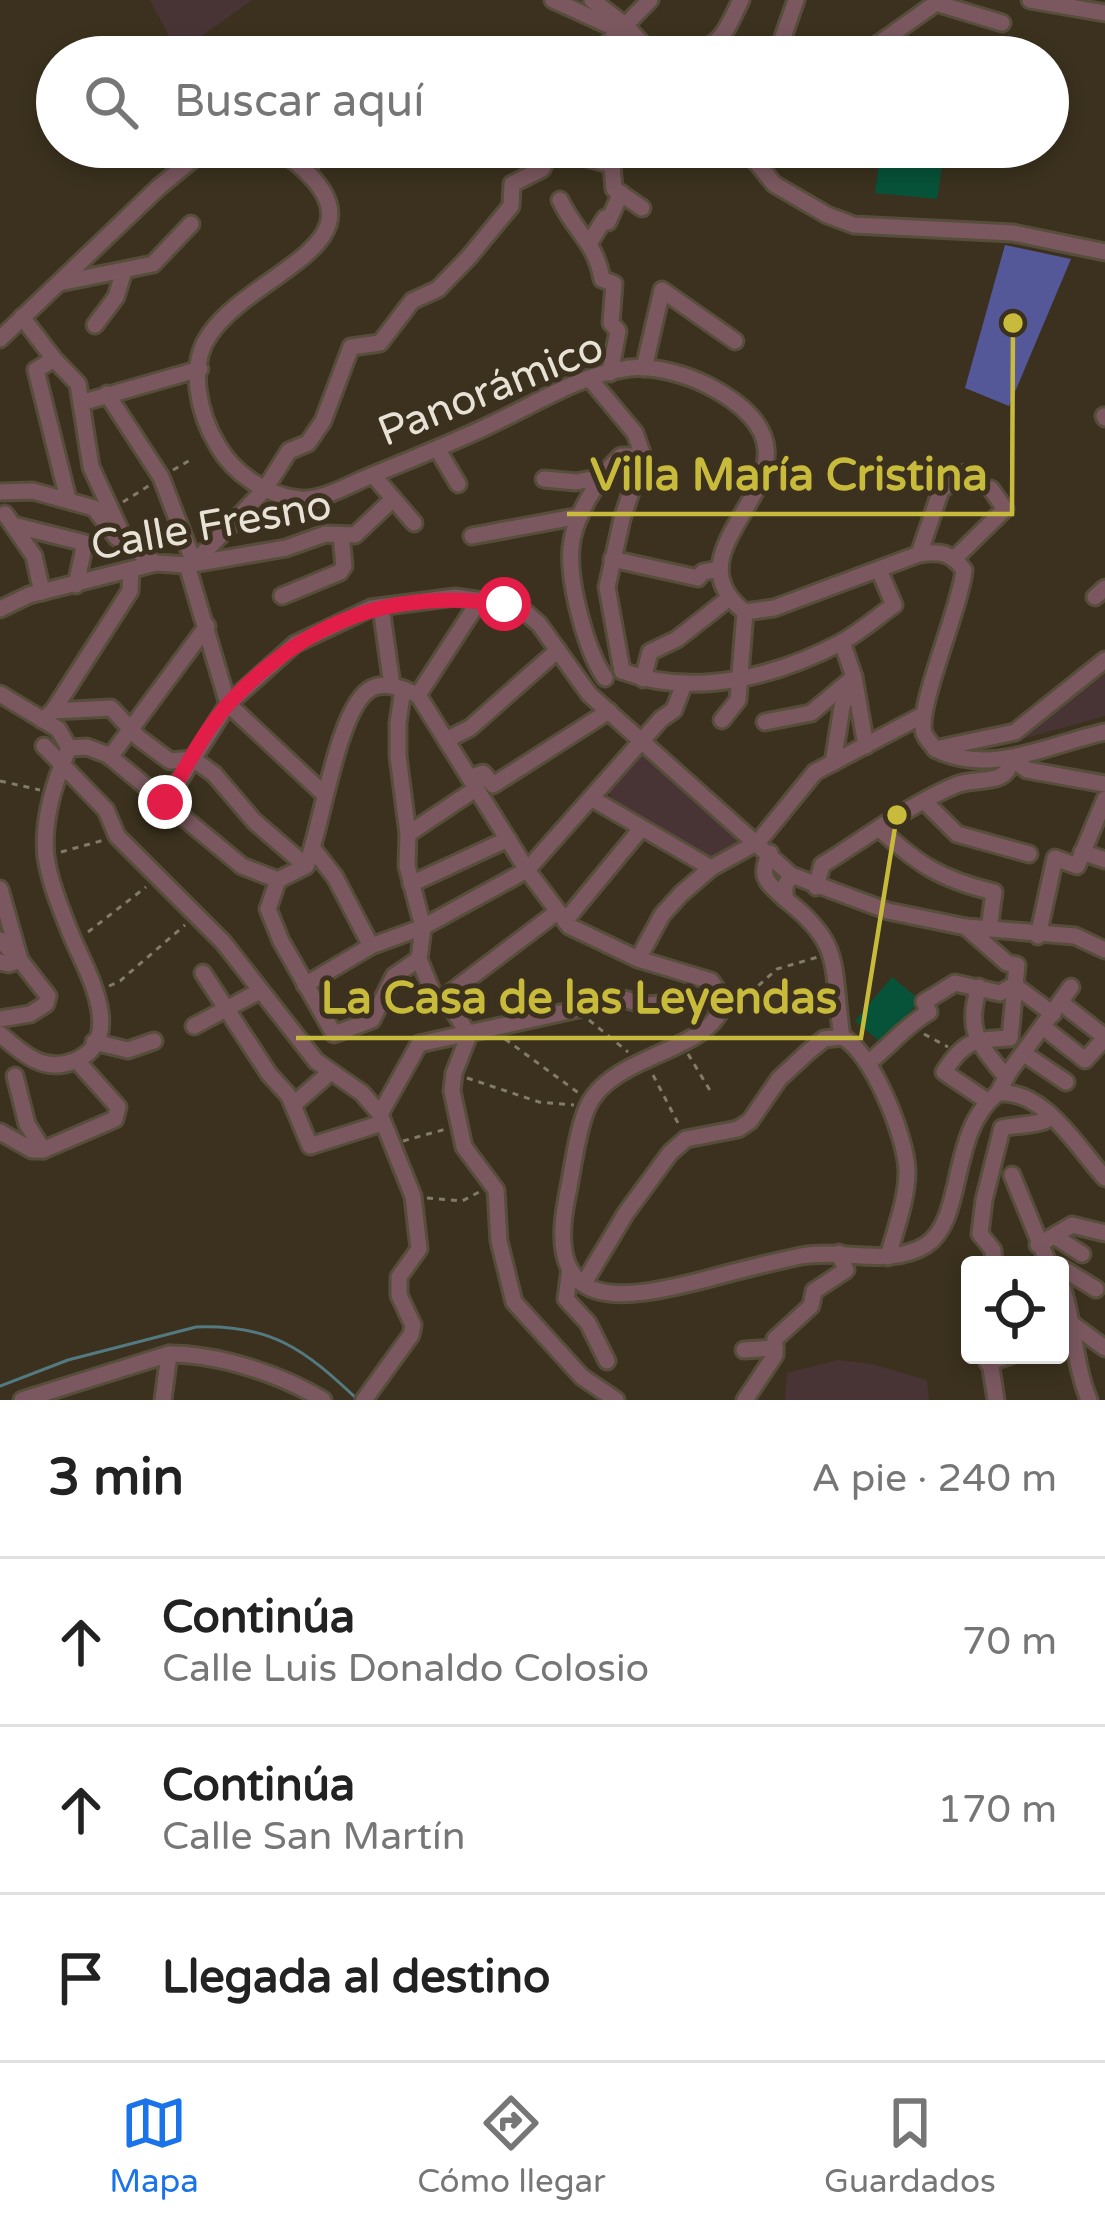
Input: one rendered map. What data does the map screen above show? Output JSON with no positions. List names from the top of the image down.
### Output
{
  "streets": {
    "street": ["Panorámico", "Calle Fresno"]
  },
  "crossings": [
    ["Panorámico", "Calle Fresno"]
  ],
  "places": ["Villa María Cristina", "La Casa de las Leyendas"],
  "page": {
    "search": "Buscar aquí",
    "heading": ["3 min", "A pie · 240 m"],
    "list": [
      ["Continúa", "Calle Luis Donaldo Colosio", "70 m"],
      ["Continúa", "Calle San Martín", "170 m"],
      "Llegada al destino"
    ],
    "nav": ["Mapa", "Cómo llegar", "Guardados"]
  }
}
